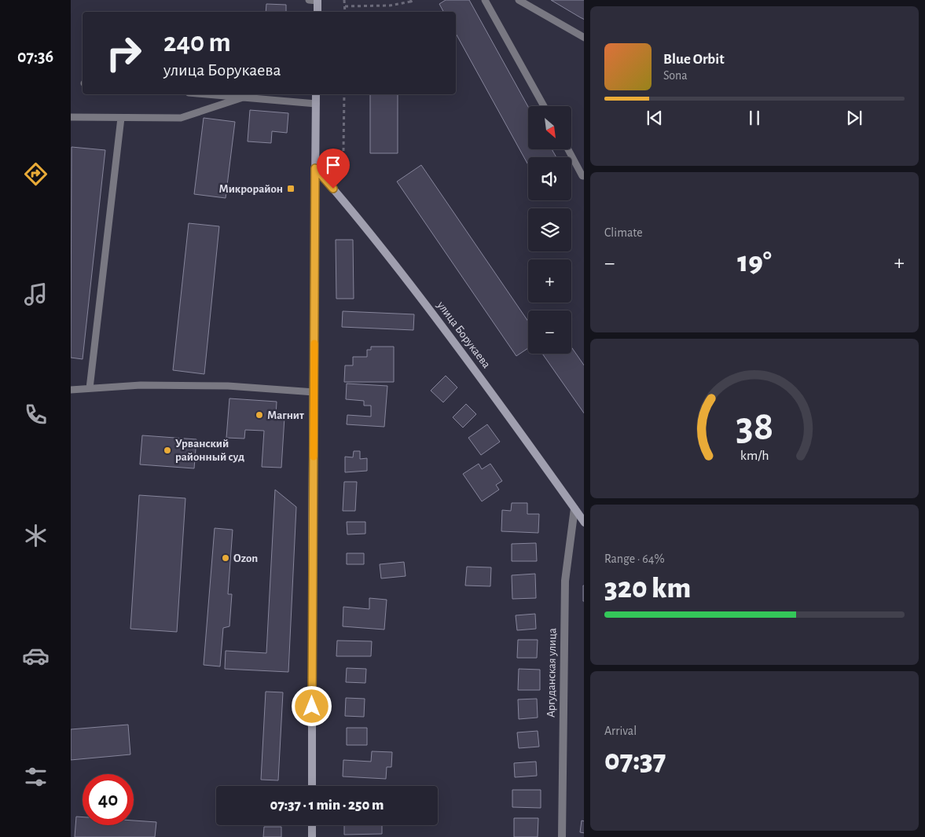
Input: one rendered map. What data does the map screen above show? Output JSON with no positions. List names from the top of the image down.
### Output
{
  "streets": {
    "street": ["улица Борукаева", "Аргуданская улица"]
  },
  "crossings": [
    ["улица Борукаева", "Аргуданская улица"]
  ],
  "places": {
    "transit": ["Микрорайон"],
    "other": ["Магнит", "Урванский районный суд", "Ozon"]
  },
  "north": "bottom right",
  "page": {
    "tabs": "07:36",
    "turn": ["240 m", "улица Борукаева"],
    "song": ["Blue Orbit", "Sona"],
    "map_buttons": ["+", "−"],
    "tile": [
      "Climate",
      ["Range · 64%", "320 km"],
      ["Arrival", "07:37"]
    ],
    "heat": ["−", "19°", "+"],
    "limit": "40",
    "trip": "07:37 · 1 min · 250 m",
    "gauge": ["38", "km/h"]
  }
}
